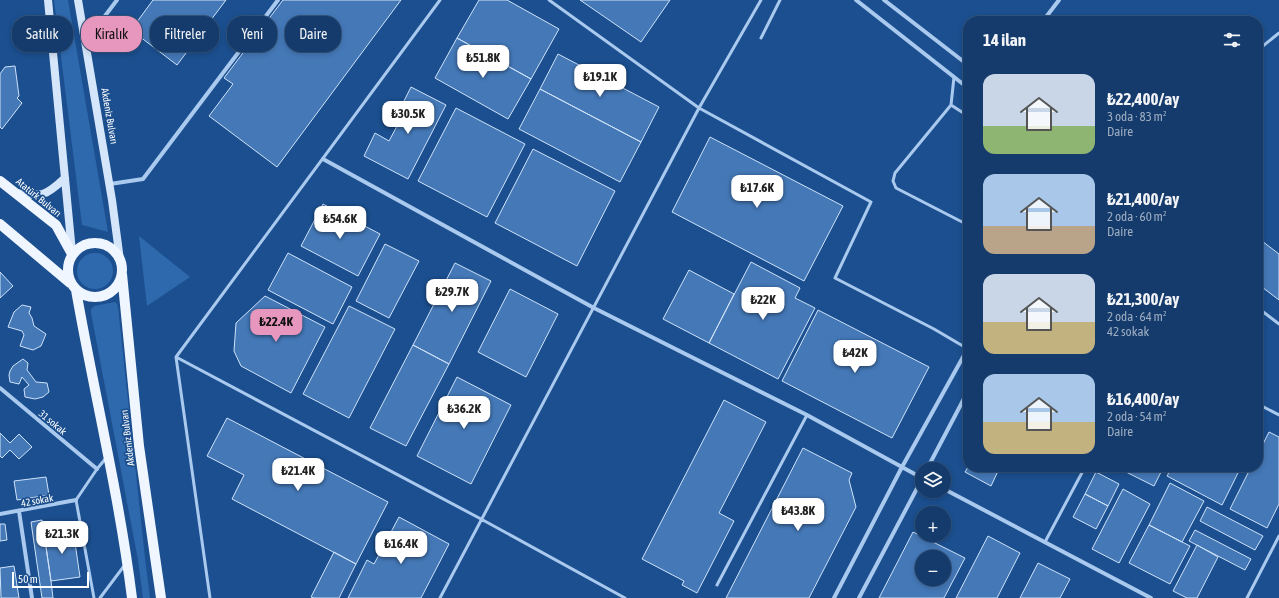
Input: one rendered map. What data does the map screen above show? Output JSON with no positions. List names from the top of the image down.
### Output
{
  "streets": {
    "main road": ["Akdeniz Bulvarı", "Atatürk Bulvarı"],
    "street": ["31 sokak", "42 sokak"]
  },
  "crossings": [
    ["Akdeniz Bulvarı", "Atatürk Bulvarı"]
  ],
  "scale_bar": "50 m",
  "page": {
    "chip": [
      "Satılık",
      "Kiralık",
      "Filtreler",
      "Yeni",
      "Daire"
    ],
    "heading": "14 ilan",
    "price": [
      "₺51.8K",
      "₺19.1K",
      "₺30.5K",
      "₺17.6K",
      "₺54.6K",
      "₺29.7K",
      "₺22K",
      "₺22.4K",
      "₺42K",
      "₺36.2K",
      "₺21.4K",
      "₺43.8K",
      "₺21.3K",
      "₺16.4K"
    ],
    "list": [
      {
        "name": "₺22,400/ay",
        "note": "3 oda · 83 m² · Daire"
      },
      {
        "name": "₺21,400/ay",
        "note": "2 oda · 60 m² · Daire"
      },
      {
        "name": "₺21,300/ay",
        "note": "2 oda · 64 m² · 42 sokak"
      },
      {
        "name": "₺16,400/ay",
        "note": "2 oda · 54 m² · Daire"
      }
    ],
    "map_buttons": ["+", "−"],
    "scale": "50 m"
  }
}
